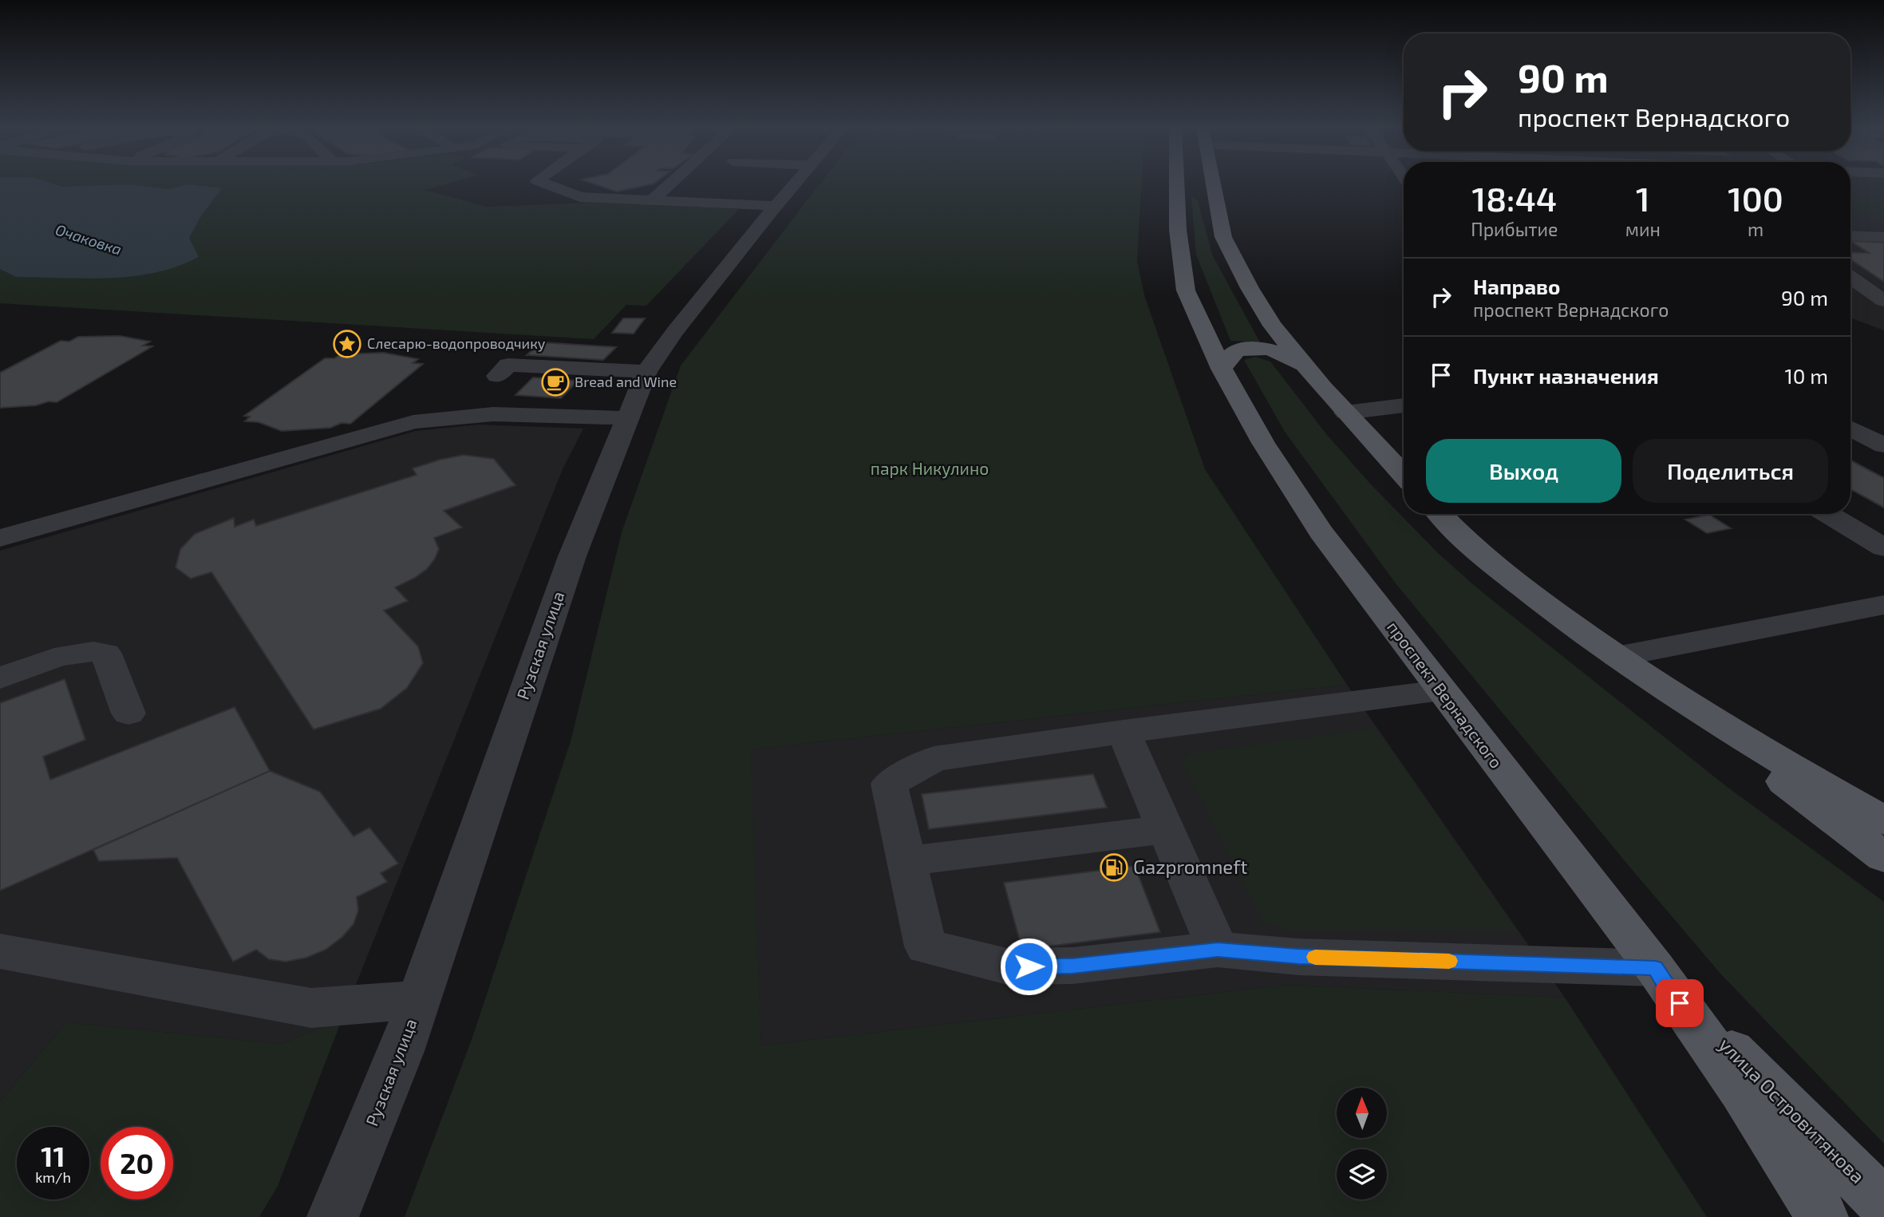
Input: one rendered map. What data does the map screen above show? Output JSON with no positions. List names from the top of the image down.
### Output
{
  "streets": {
    "main road": ["проспект Вернадского", "улица Островитянова"],
    "street": ["Рузская улица"]
  },
  "crossings": [
    ["проспект Вернадского", "улица Островитянова"]
  ],
  "water": ["Очаковка"],
  "parks": ["парк Никулино"],
  "places": {
    "place": ["Слесарю-водопроводчику"],
    "cafe": ["Bread and Wine"],
    "fuel station": ["Gazpromneft"]
  },
  "north": "top",
  "page": {
    "turn": ["90 m", "проспект Вернадского"],
    "eta": [
      "18:44",
      "Прибытие",
      "1",
      "мин",
      "100",
      "m"
    ],
    "list": [
      {
        "name": "Направо",
        "note": "проспект Вернадского",
        "value": "90 m"
      },
      {
        "name": "Пункт назначения",
        "value": "10 m"
      }
    ],
    "buttons": ["Выход", "Поделиться"],
    "speed": "11 km/h",
    "limit": "20"
  }
}
